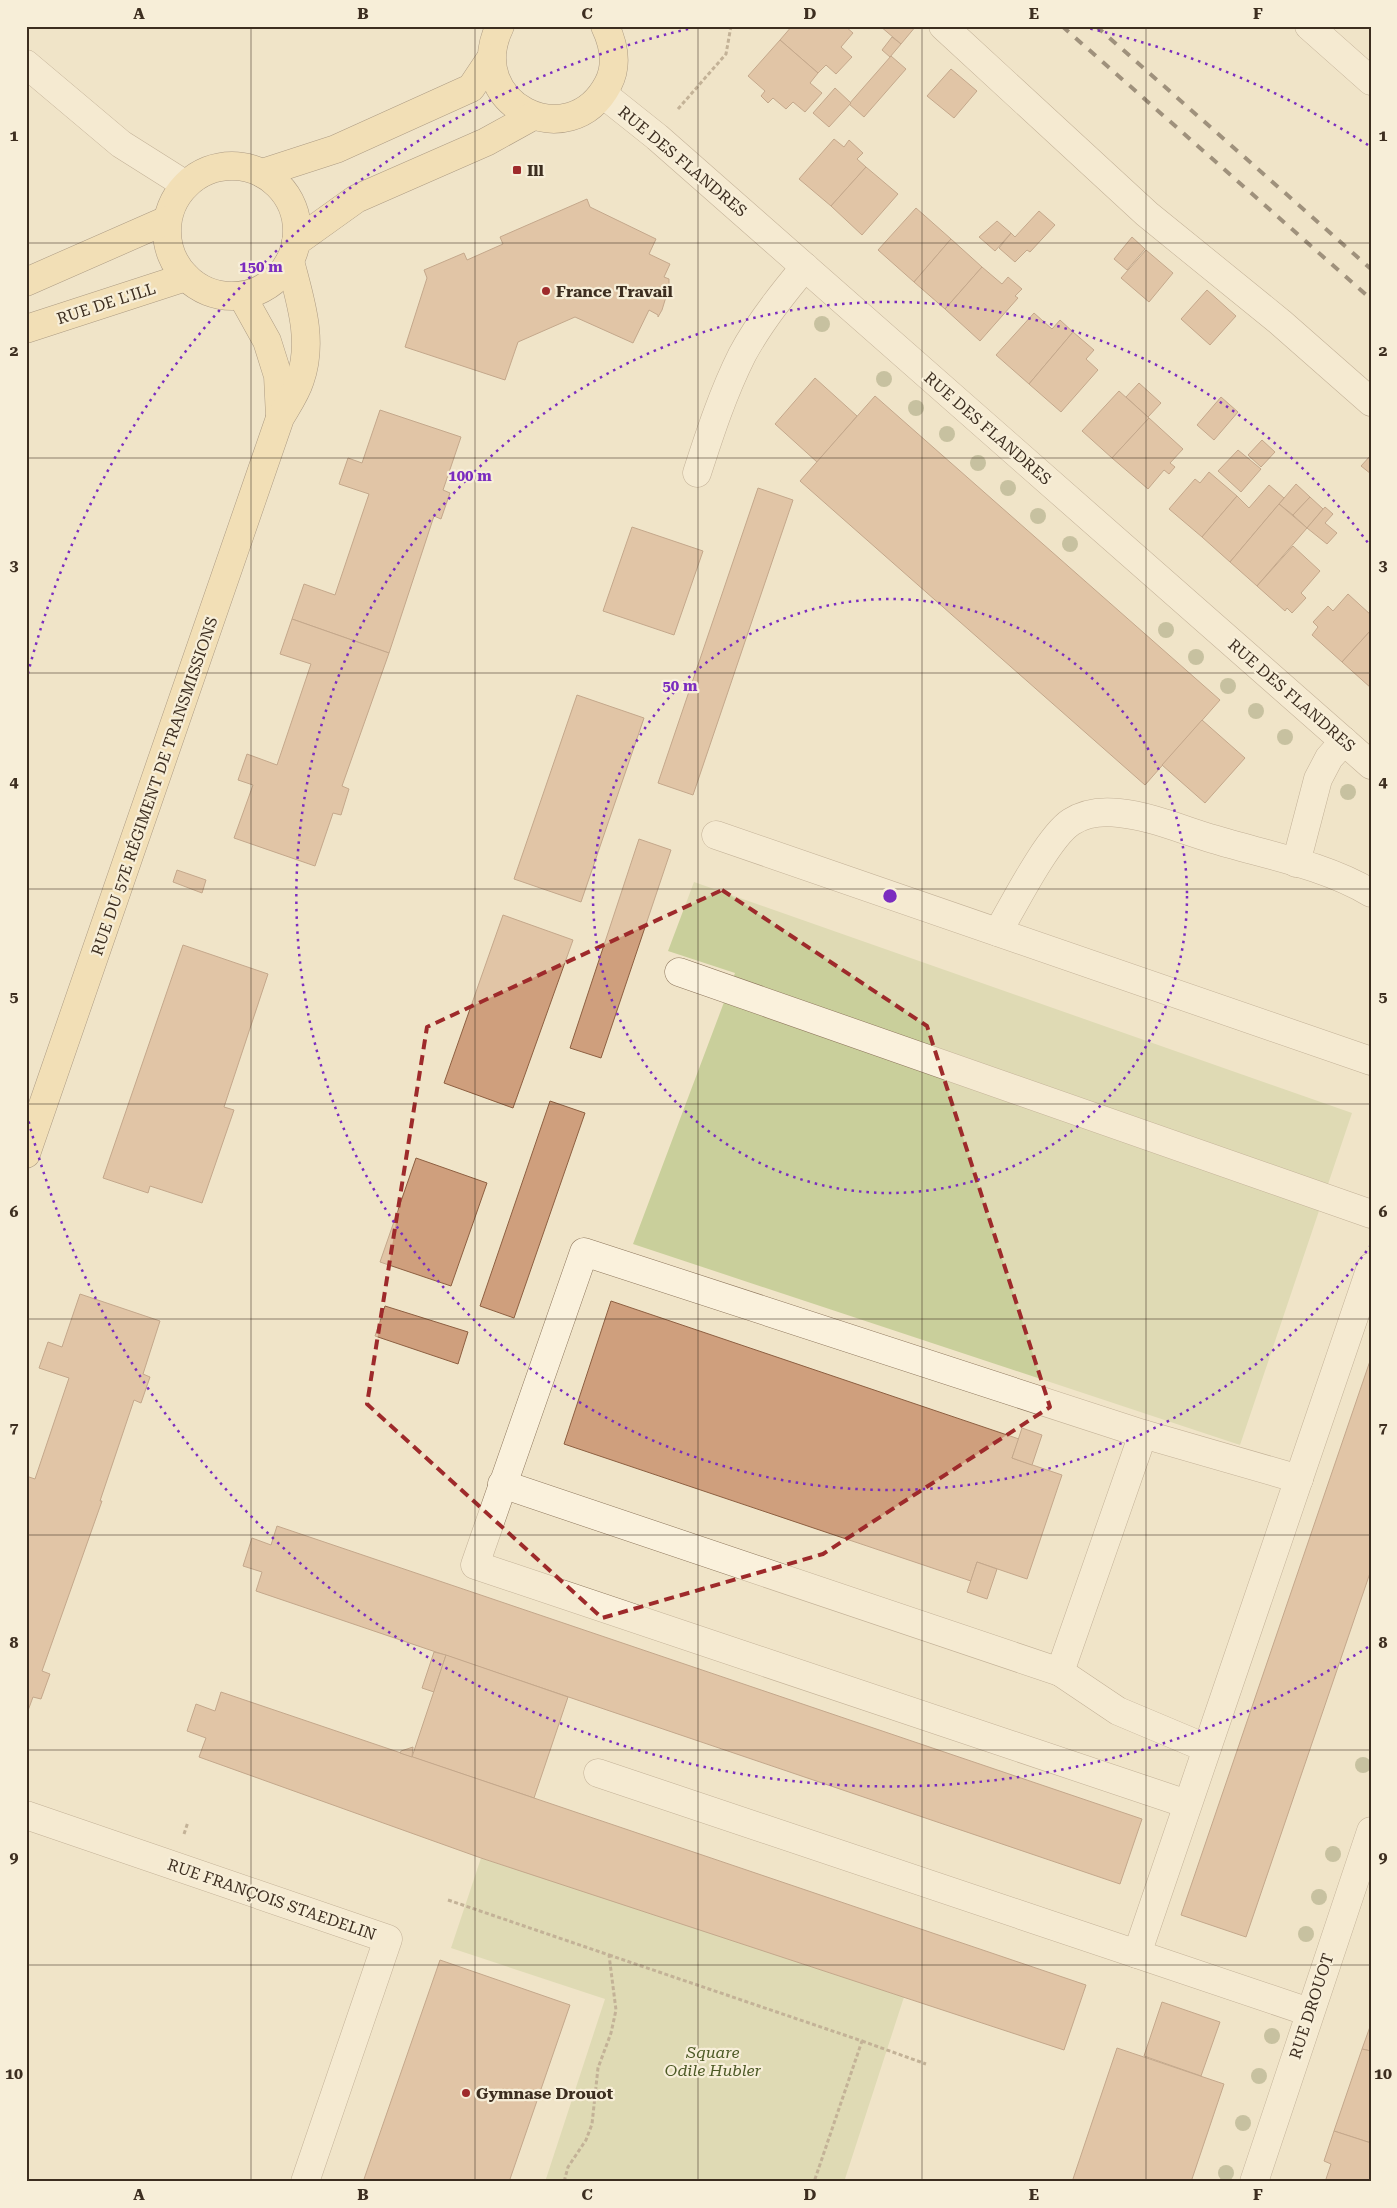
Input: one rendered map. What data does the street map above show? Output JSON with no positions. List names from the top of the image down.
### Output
{
  "streets": {
    "main road": ["RUE DE L'ILL", "RUE DU 57E RÉGIMENT DE TRANSMISSIONS"],
    "street": ["RUE DES FLANDRES", "RUE FRANÇOIS STAEDELIN", "RUE DROUOT"]
  },
  "crossings": [
    ["RUE DE L'ILL", "RUE DU 57E RÉGIMENT DE TRANSMISSIONS"]
  ],
  "parks": ["Square Odile Hubler"],
  "places": {
    "transit": ["Ill"],
    "other": ["France Travail", "Gymnase Drouot"]
  },
  "grid": {
    "columns": [
      "A",
      "B",
      "C",
      "D",
      "E",
      "F"
    ],
    "rows": [
      "1",
      "2",
      "3",
      "4",
      "5",
      "6",
      "7",
      "8",
      "9",
      "10"
    ]
  },
  "rings": ["150 m", "100 m", "50 m"]
}
